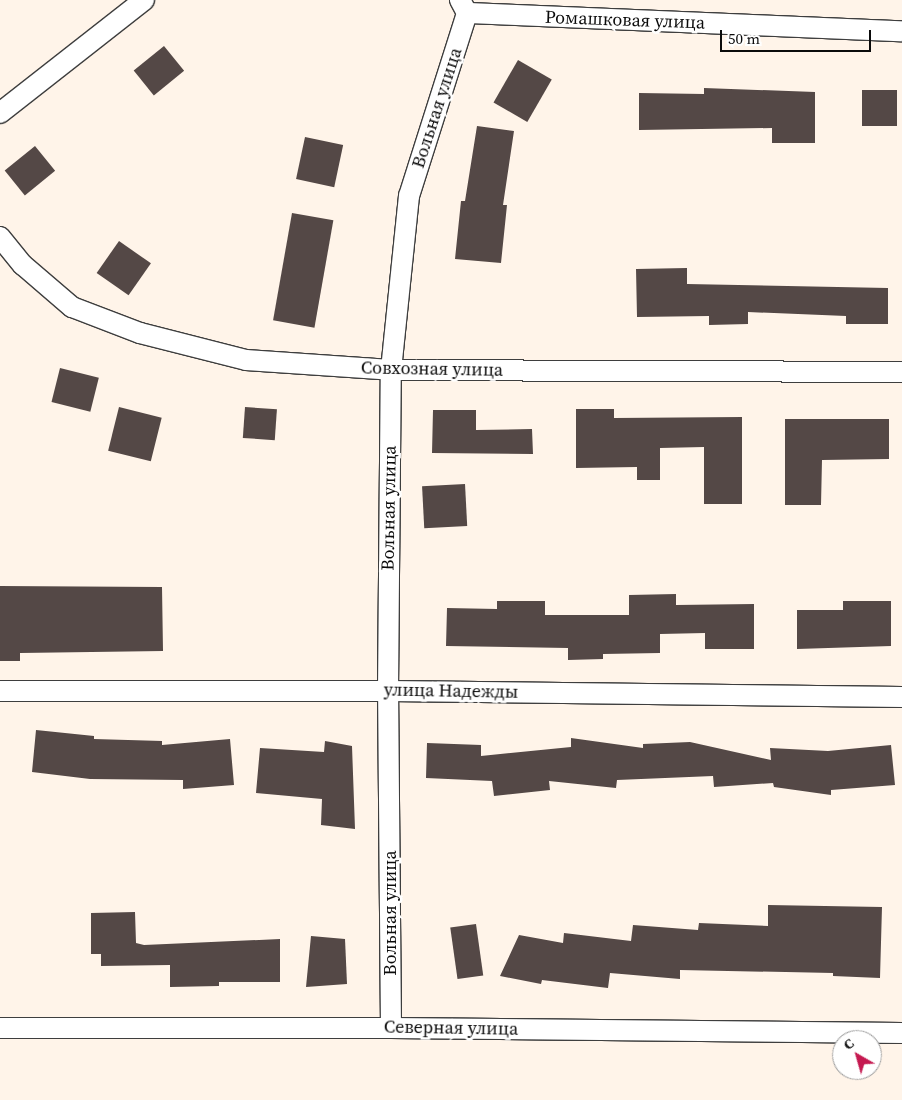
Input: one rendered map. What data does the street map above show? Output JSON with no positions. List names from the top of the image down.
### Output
{
  "streets": {
    "street": [
      "Ромашковая улица",
      "Вольная улица",
      "Совхозная улица",
      "улица Надежды",
      "Северная улица"
    ]
  },
  "crossings": [
    ["Ромашковая улица", "Вольная улица"],
    ["Вольная улица", "Совхозная улица"],
    ["Вольная улица", "улица Надежды"],
    ["Вольная улица", "Северная улица"]
  ],
  "scale_bar": "50 m",
  "north": "top left"
}
